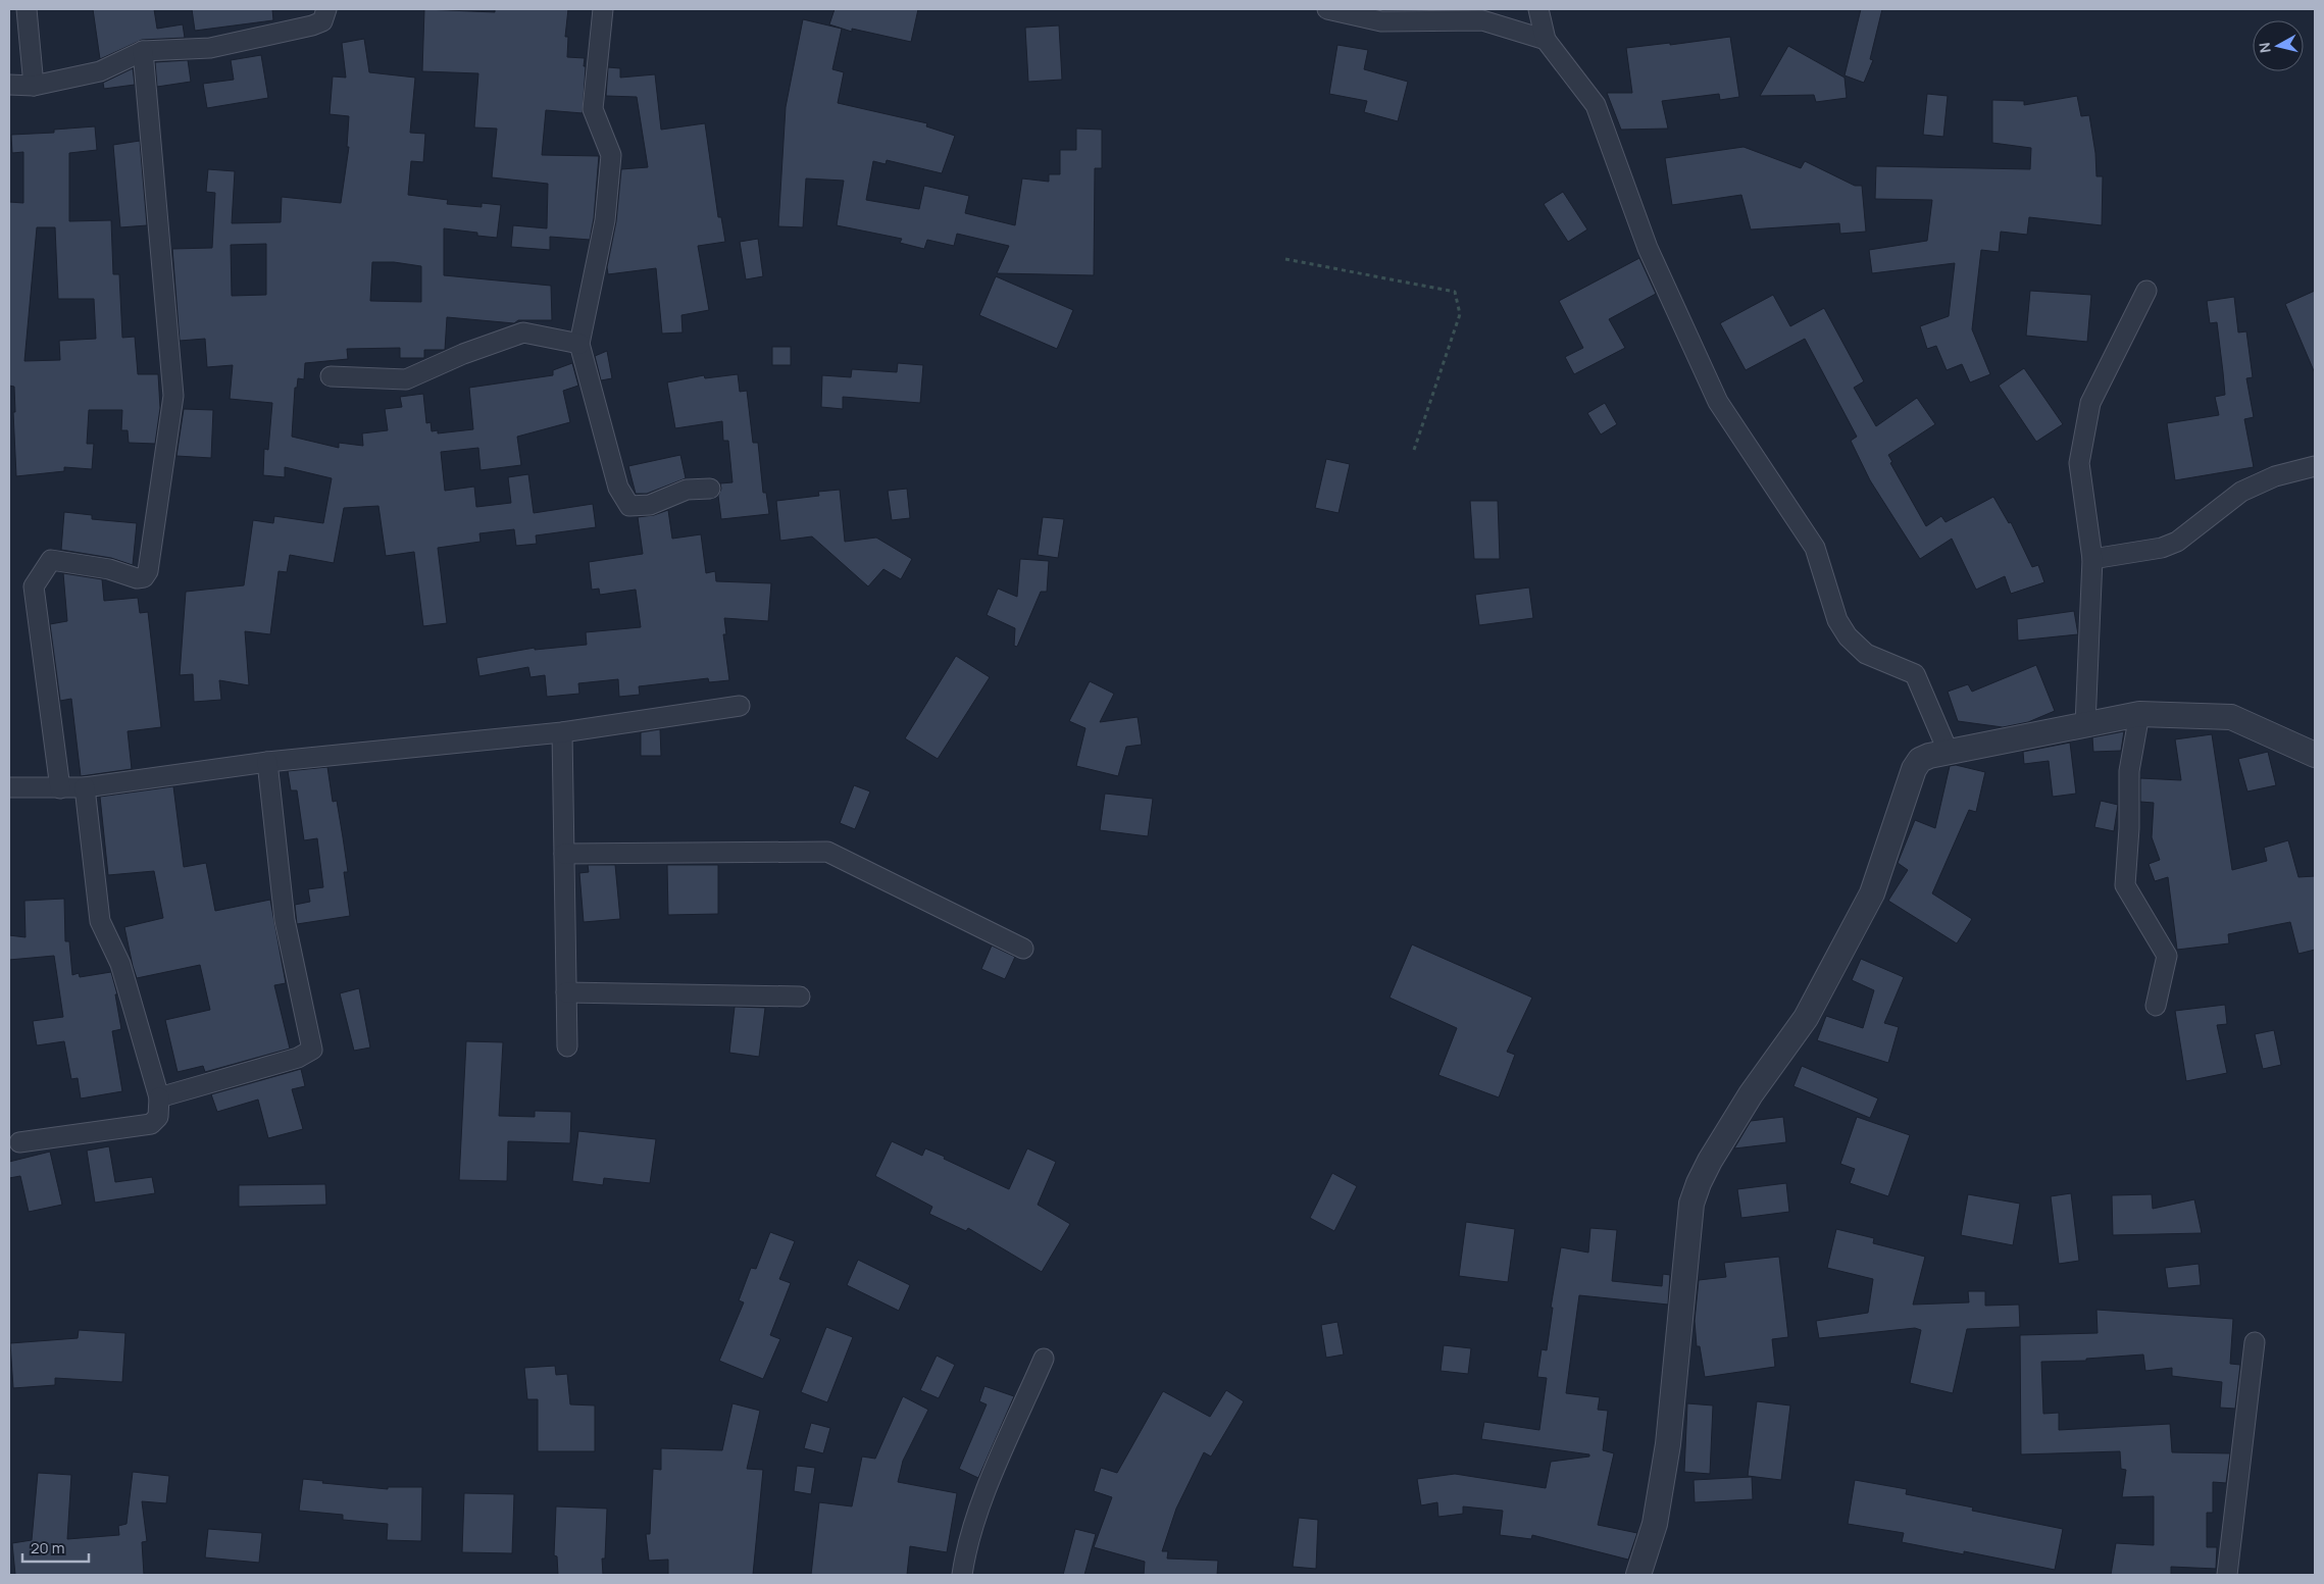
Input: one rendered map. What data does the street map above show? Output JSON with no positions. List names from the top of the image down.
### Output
{
  "scale_bar": "20 m",
  "north": "left"
}
